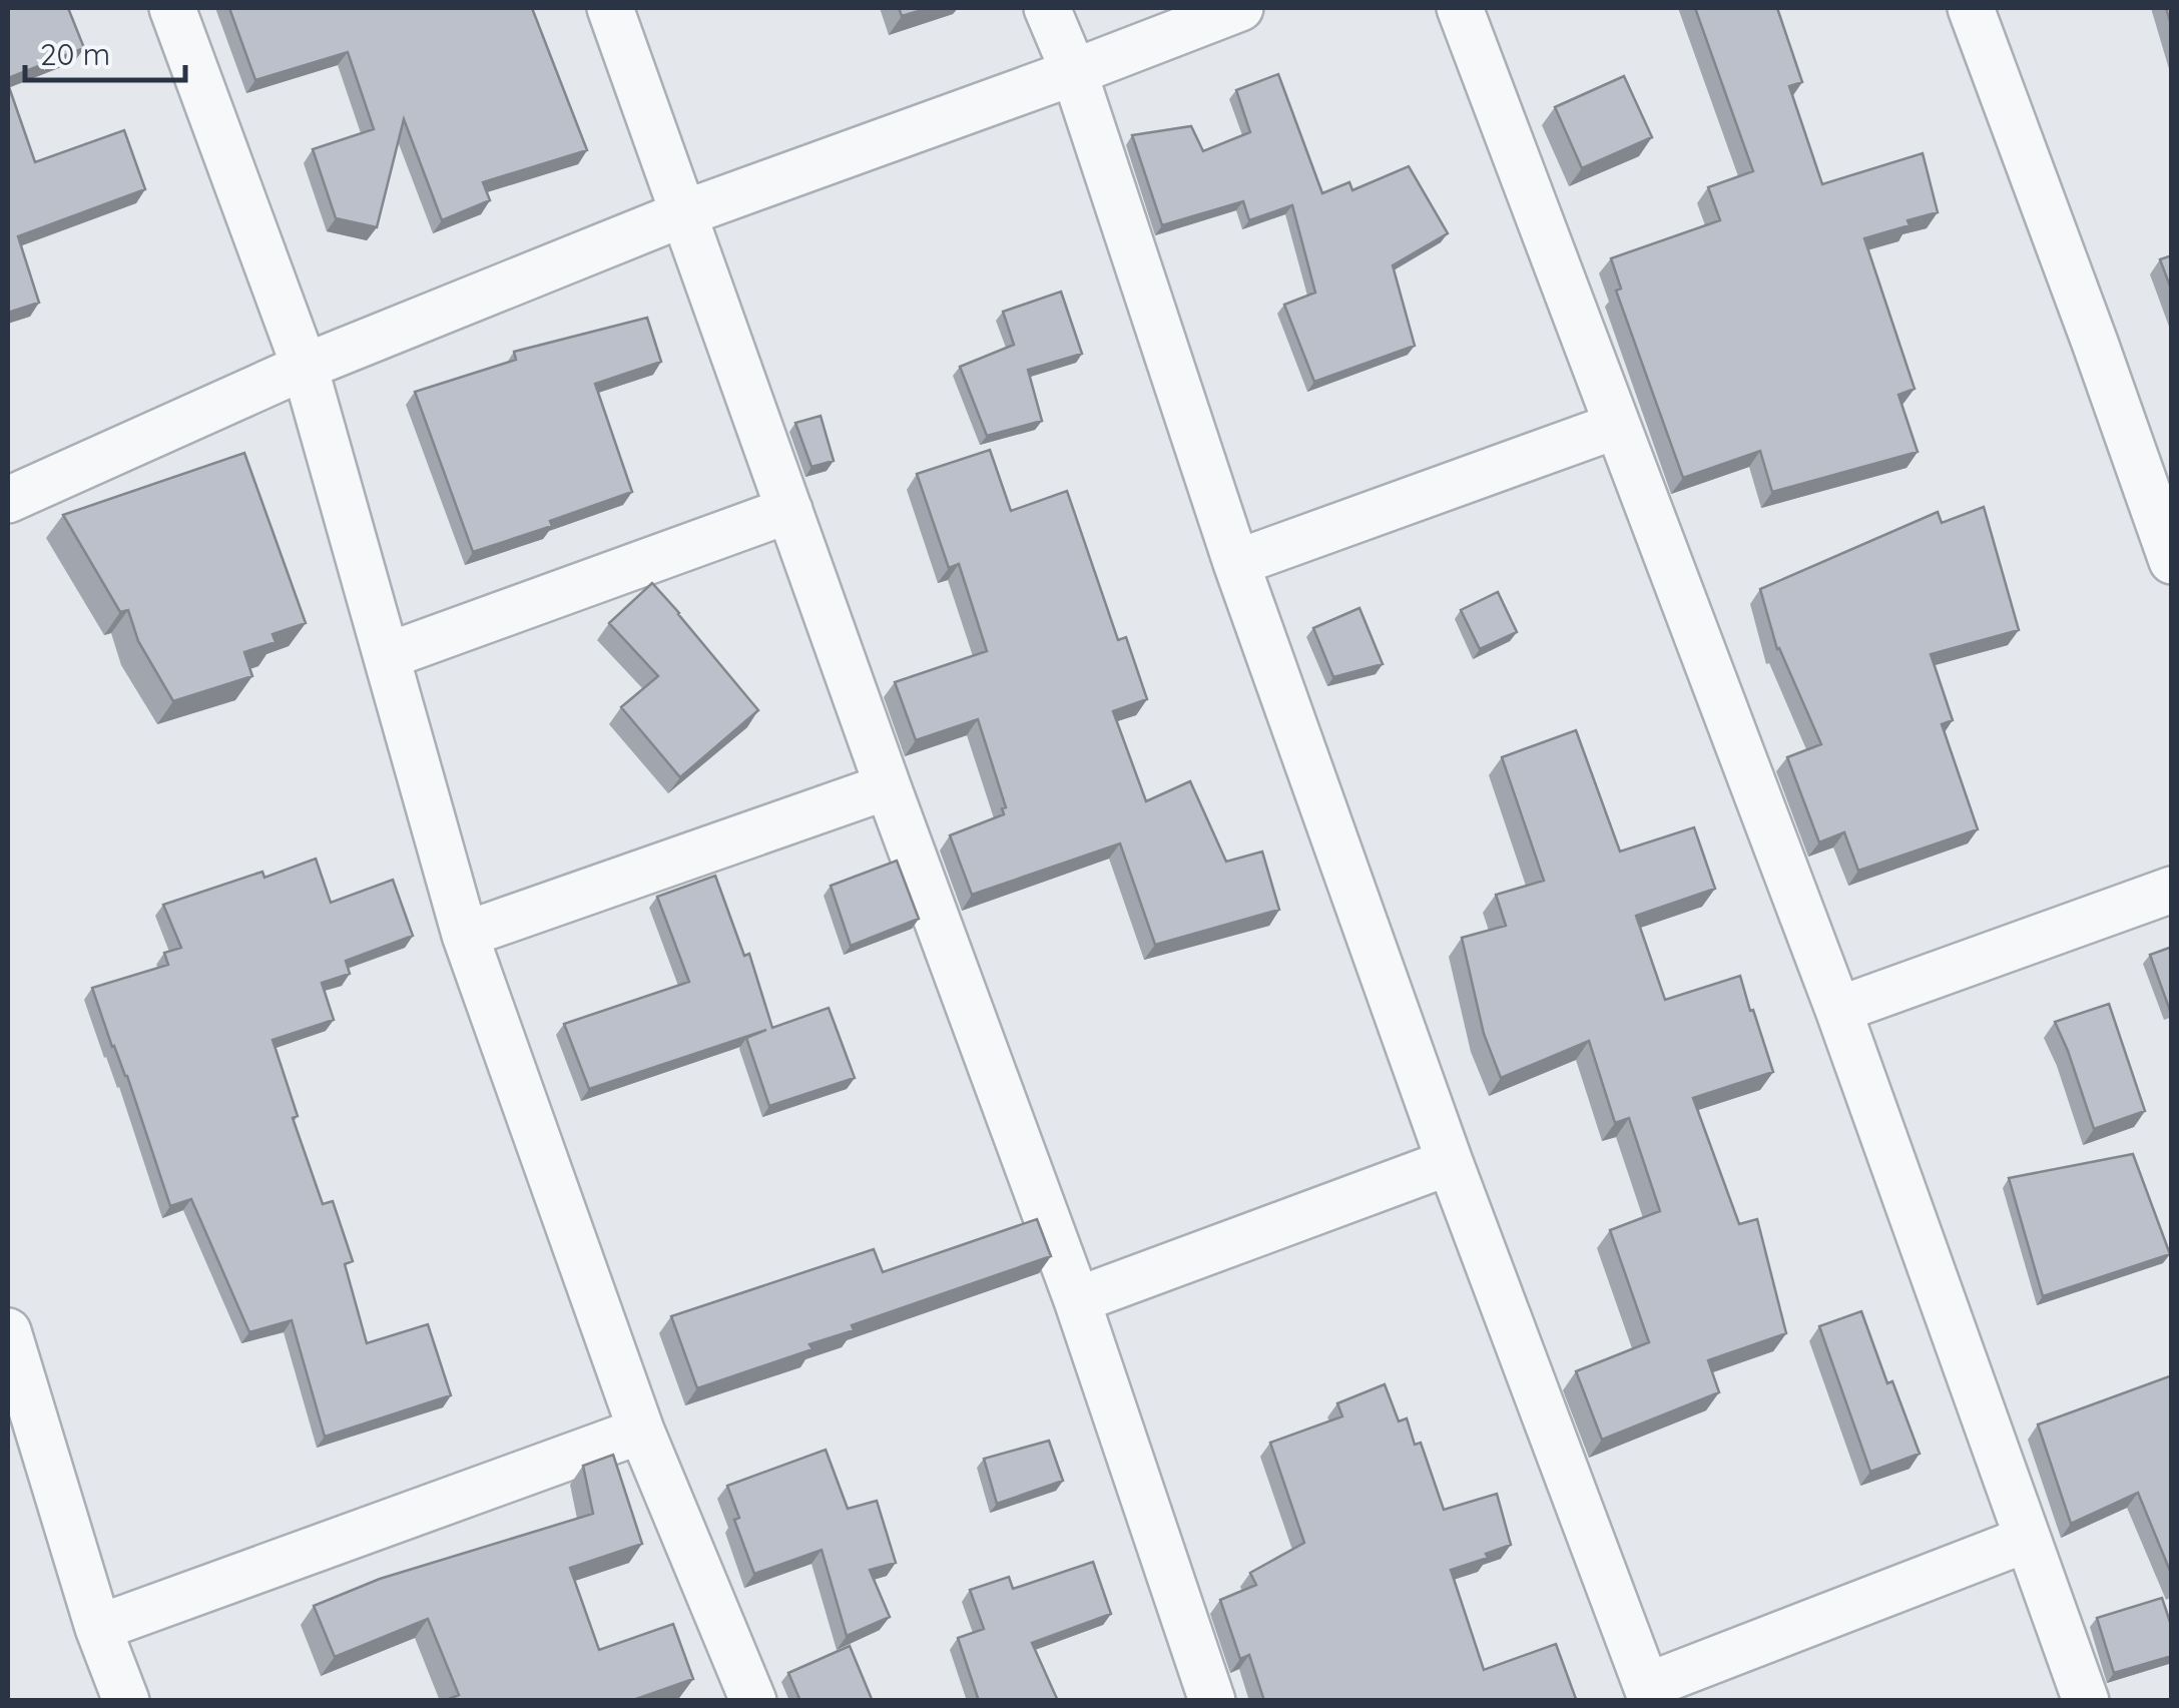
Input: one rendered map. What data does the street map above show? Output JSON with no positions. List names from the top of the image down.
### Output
{
  "scale_bar": "20 m"
}
